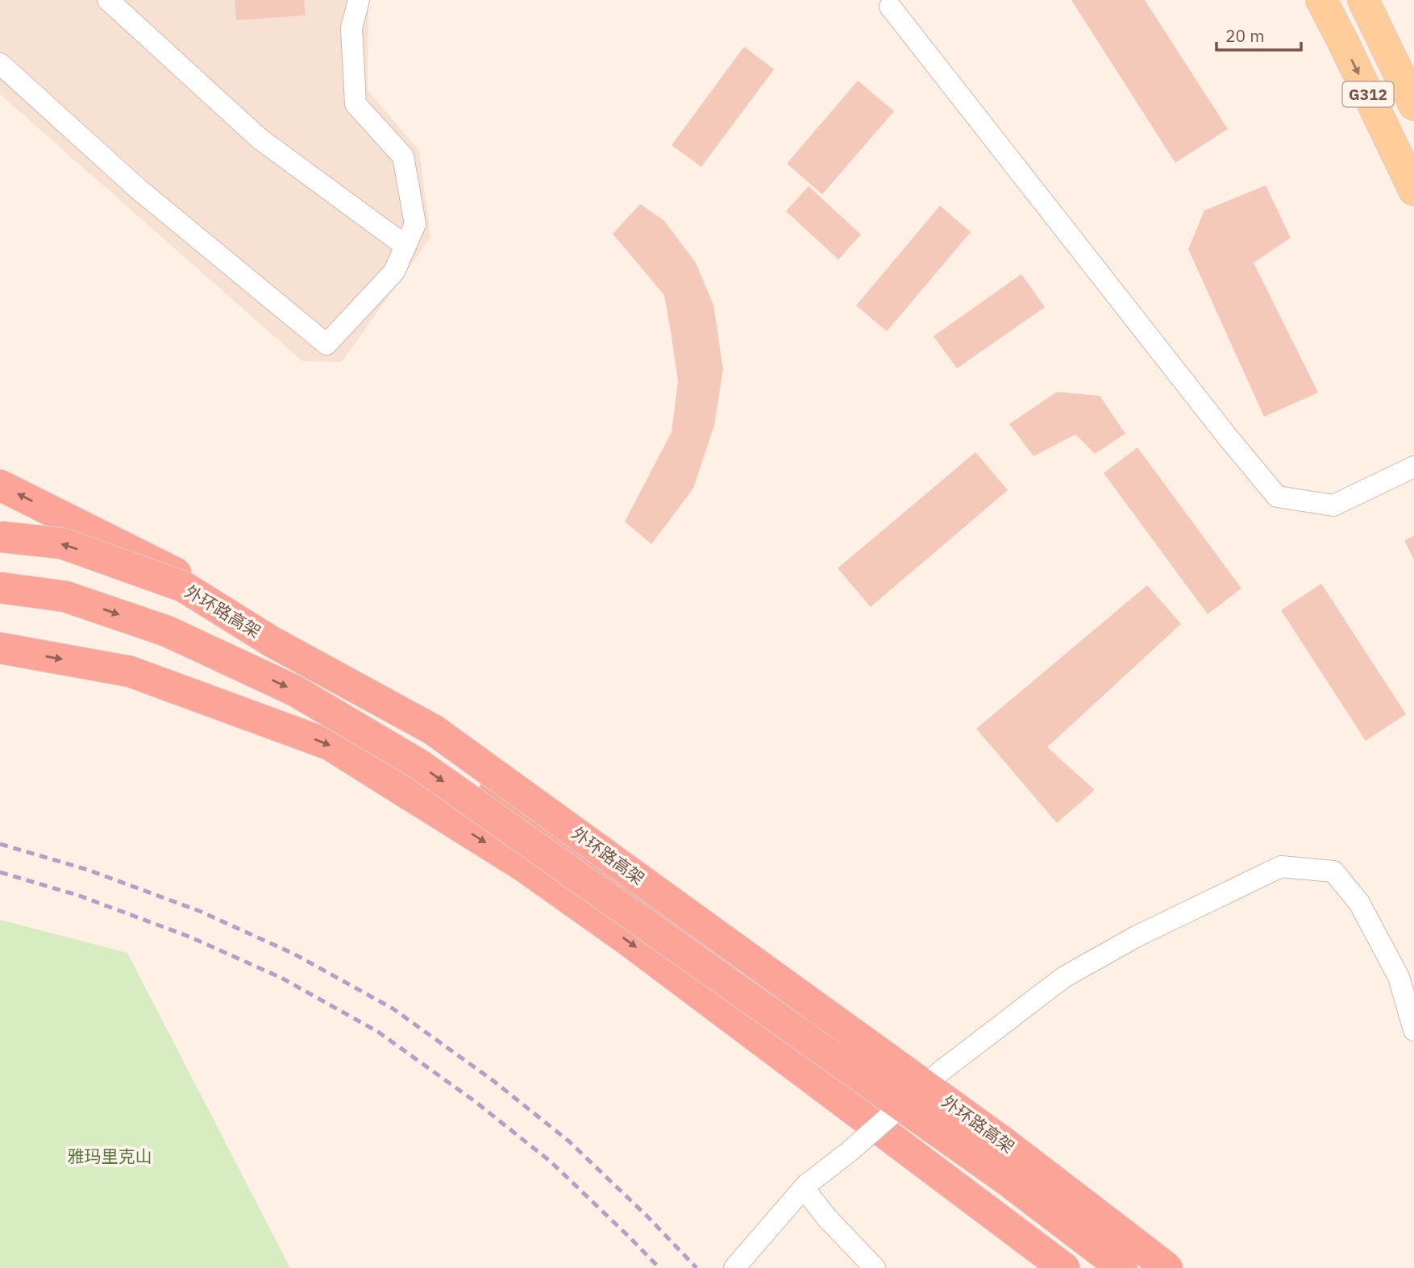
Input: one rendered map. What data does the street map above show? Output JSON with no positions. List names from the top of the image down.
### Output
{
  "streets": {
    "highway": ["外环路高架"],
    "main road": ["G312"]
  },
  "parks": ["雅玛里克山"],
  "scale_bar": "20 m"
}
